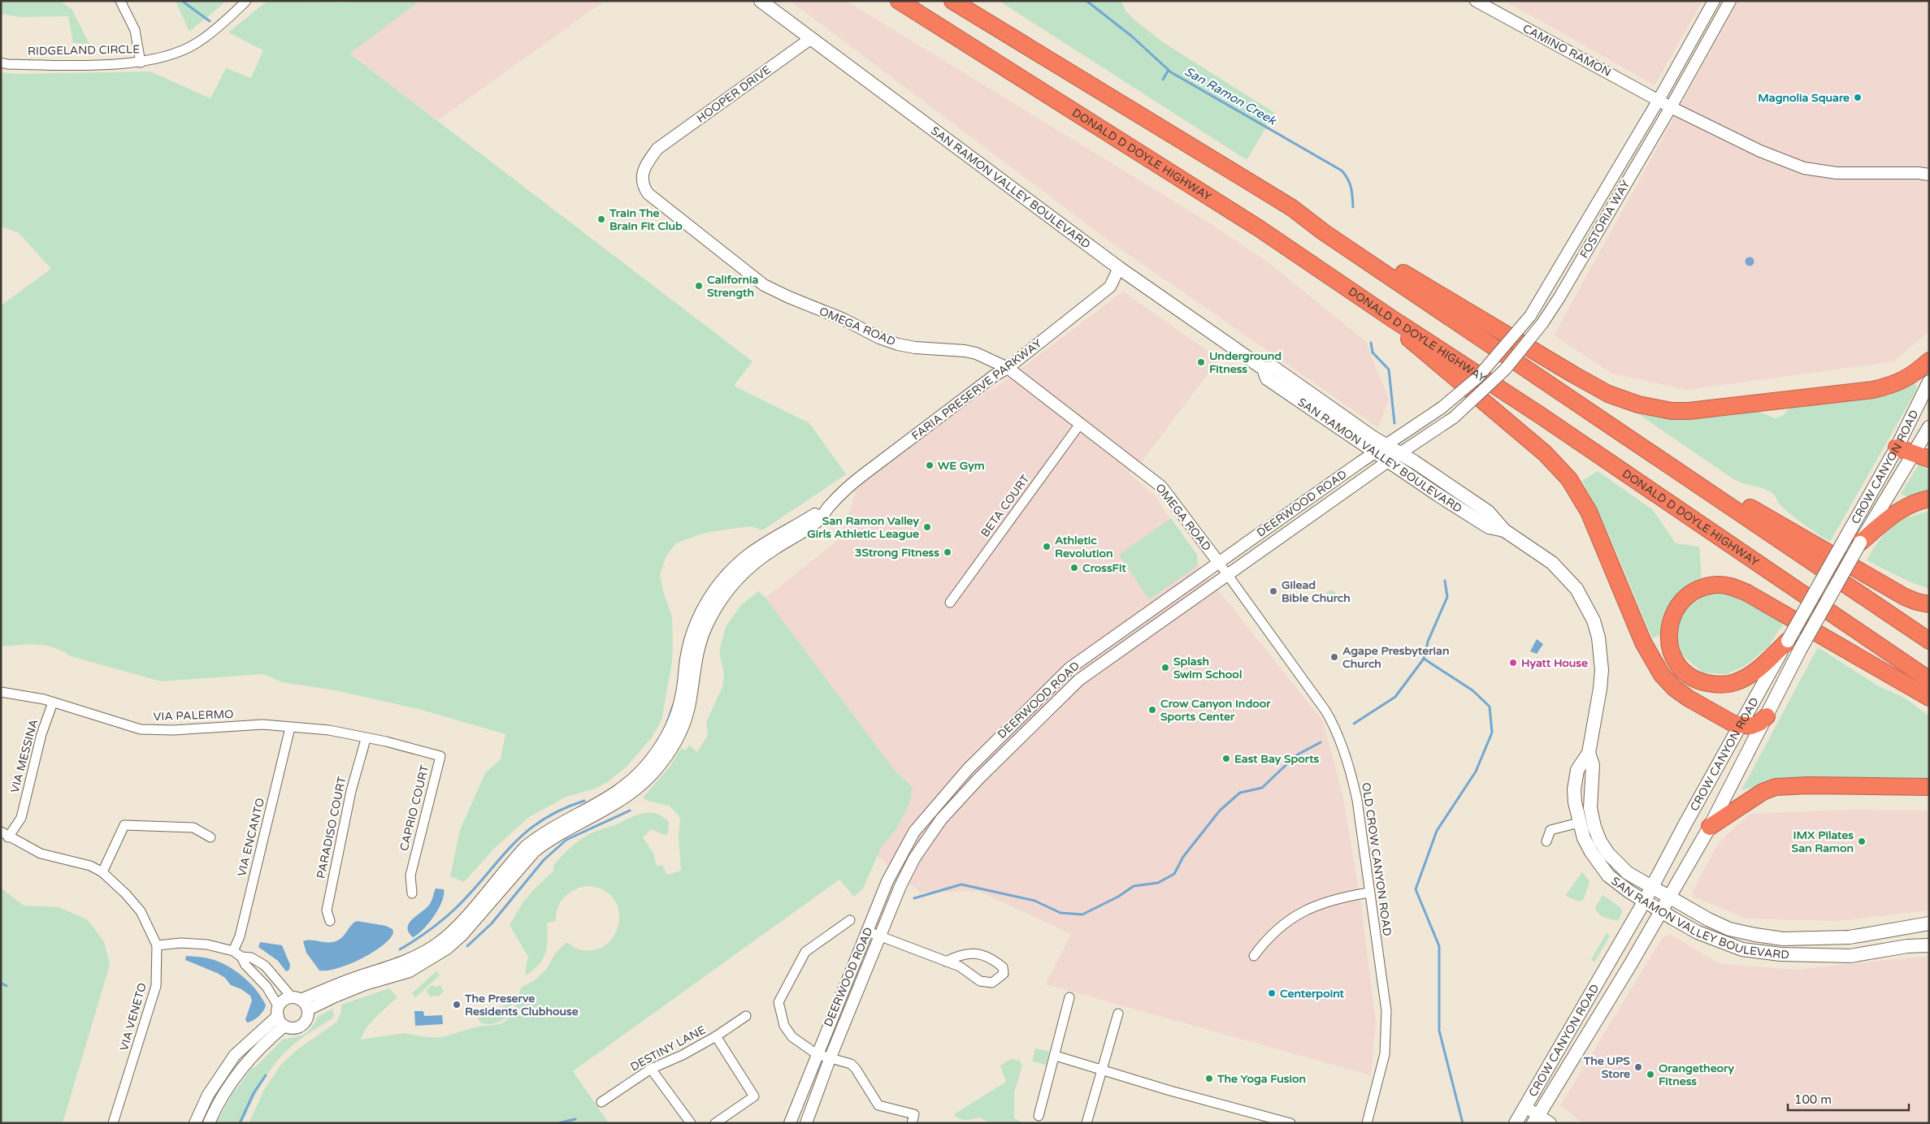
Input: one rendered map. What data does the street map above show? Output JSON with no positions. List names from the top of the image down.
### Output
{
  "streets": {
    "highway": ["DONALD D DOYLE HIGHWAY"],
    "main road": ["SAN RAMON VALLEY BOULEVARD", "CROW CANYON ROAD"],
    "street": [
      "RIDGELAND CIRCLE",
      "CAMINO RAMON",
      "HOOPER DRIVE",
      "FOSTORIA WAY",
      "OMEGA ROAD",
      "FARIA PRESERVE PARKWAY",
      "DEERWOOD ROAD",
      "BETA COURT",
      "VIA PALERMO",
      "VIA MESSINA",
      "CAPRIO COURT",
      "PARADISO COURT",
      "VIA ENCANTO",
      "OLD CROW CANYON ROAD",
      "VIA VENETO",
      "DESTINY LANE"
    ]
  },
  "crossings": [
    ["CAMINO RAMON", "FOSTORIA WAY"],
    ["HOOPER DRIVE", "SAN RAMON VALLEY BOULEVARD"],
    ["HOOPER DRIVE", "OMEGA ROAD"],
    ["SAN RAMON VALLEY BOULEVARD", "FARIA PRESERVE PARKWAY"],
    ["SAN RAMON VALLEY BOULEVARD", "CROW CANYON ROAD"],
    ["SAN RAMON VALLEY BOULEVARD", "DEERWOOD ROAD"],
    ["FOSTORIA WAY", "DEERWOOD ROAD"],
    ["OMEGA ROAD", "FARIA PRESERVE PARKWAY"],
    ["OMEGA ROAD", "DEERWOOD ROAD"],
    ["OMEGA ROAD", "BETA COURT"],
    ["OMEGA ROAD", "OLD CROW CANYON ROAD"],
    ["DEERWOOD ROAD", "OLD CROW CANYON ROAD"],
    ["VIA PALERMO", "VIA MESSINA"],
    ["VIA PALERMO", "CAPRIO COURT"],
    ["VIA PALERMO", "PARADISO COURT"],
    ["VIA PALERMO", "VIA ENCANTO"],
    ["VIA MESSINA", "VIA VENETO"],
    ["CAPRIO COURT", "PARADISO COURT"]
  ],
  "water": ["San Ramon Creek"],
  "places": [
    "Magnolia Square",
    "Train The Brain Fit Club",
    "California Strength",
    "Underground Fitness",
    "WE Gym",
    "San Ramon Valley Girls Athletic League",
    "Athletic Revolution",
    "3Strong Fitness",
    "CrossFit",
    "Gilead Bible Church",
    "Agape Presbyterian Church",
    "Hyatt House",
    "Splash Swim School",
    "Crow Canyon Indoor Sports Center",
    "East Bay Sports",
    "IMX Pilates San Ramon",
    "Centerpoint",
    "The Preserve Residents Clubhouse",
    "The UPS Store",
    "Orangetheory Fitness",
    "The Yoga Fusion"
  ],
  "scale_bar": "100 m"
}
